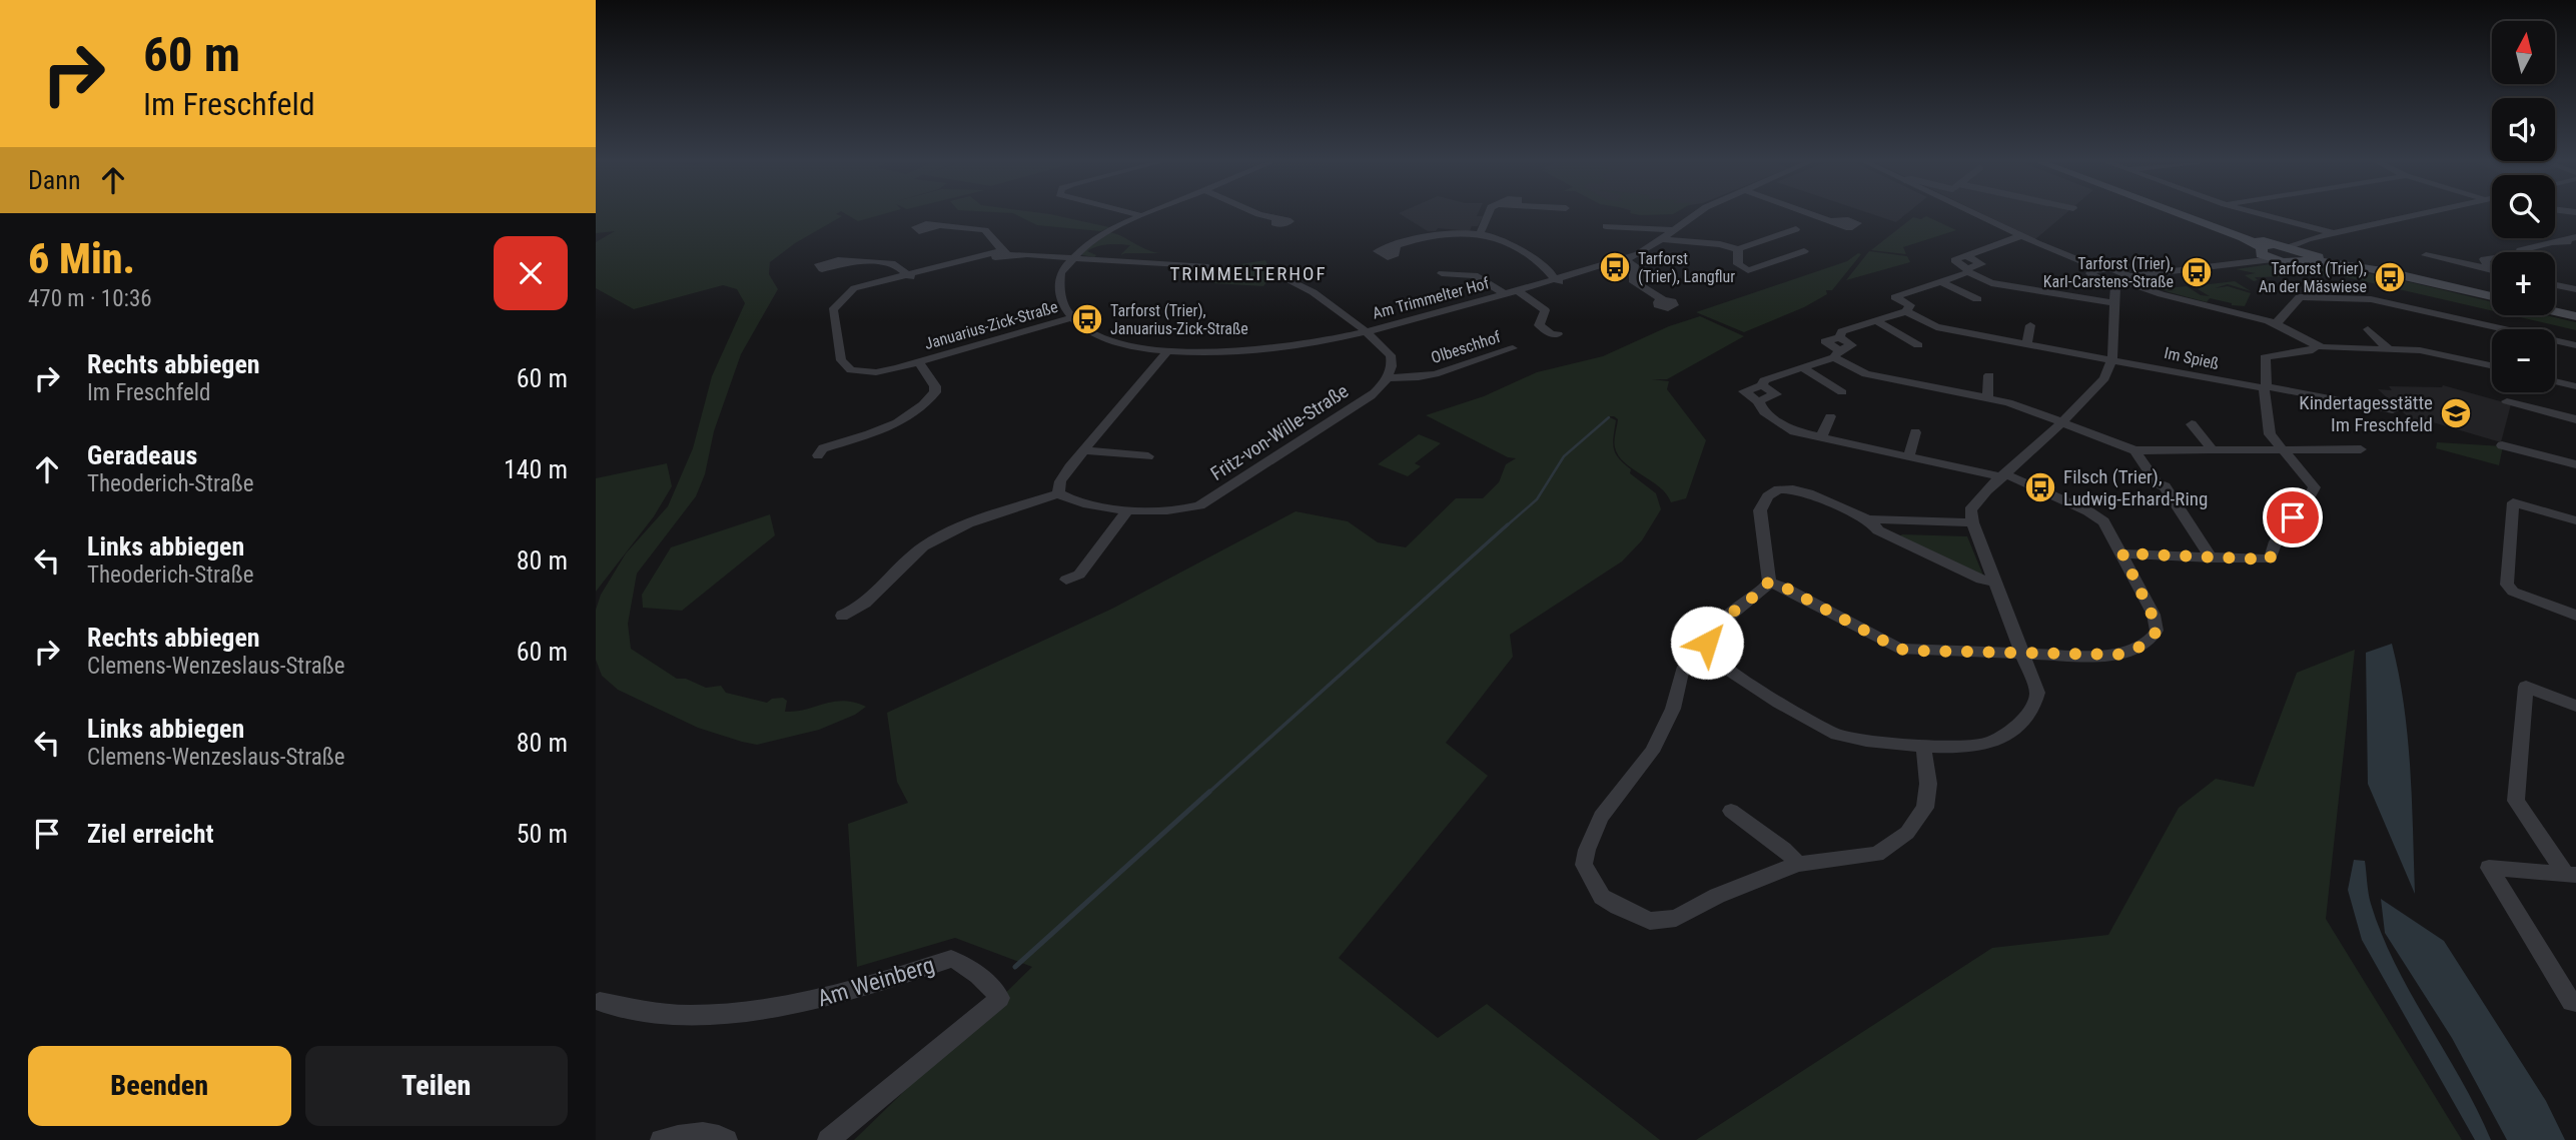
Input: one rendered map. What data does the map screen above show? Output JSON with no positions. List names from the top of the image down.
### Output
{
  "streets": {
    "street": [
      "Am Trimmelter Hof",
      "Januarius-Zick-Straße",
      "Olbeschhof",
      "Im Spieß",
      "Fritz-von-Wille-Straße",
      "Am Weinberg"
    ]
  },
  "crossings": [
    ["Am Trimmelter Hof", "Januarius-Zick-Straße"],
    ["Olbeschhof", "Fritz-von-Wille-Straße"]
  ],
  "districts": ["TRIMMELTERHOF"],
  "places": {
    "bus stop": [
      "Tarforst (Trier), Langflur",
      "Tarforst (Trier), Karl-Carstens-Straße",
      "Tarforst (Trier), An der Mäswiese",
      "Tarforst (Trier), Januarius-Zick-Straße",
      "Filsch (Trier), Ludwig-Erhard-Ring"
    ],
    "school or university": ["Kindertagesstätte Im Freschfeld"]
  },
  "north": "top",
  "page": {
    "turn": ["60 m", "Im Freschfeld"],
    "map_buttons": ["+", "−"],
    "then": "Dann",
    "heading": ["6 Min.", "470 m · 10:36"],
    "list": [
      {
        "name": "Rechts abbiegen",
        "note": "Im Freschfeld",
        "value": "60 m"
      },
      {
        "name": "Geradeaus",
        "note": "Theoderich-Straße",
        "value": "140 m"
      },
      {
        "name": "Links abbiegen",
        "note": "Theoderich-Straße",
        "value": "80 m"
      },
      {
        "name": "Rechts abbiegen",
        "note": "Clemens-Wenzeslaus-Straße",
        "value": "60 m"
      },
      {
        "name": "Links abbiegen",
        "note": "Clemens-Wenzeslaus-Straße",
        "value": "80 m"
      },
      {
        "name": "Ziel erreicht",
        "value": "50 m"
      }
    ],
    "buttons": ["Beenden", "Teilen"]
  }
}
